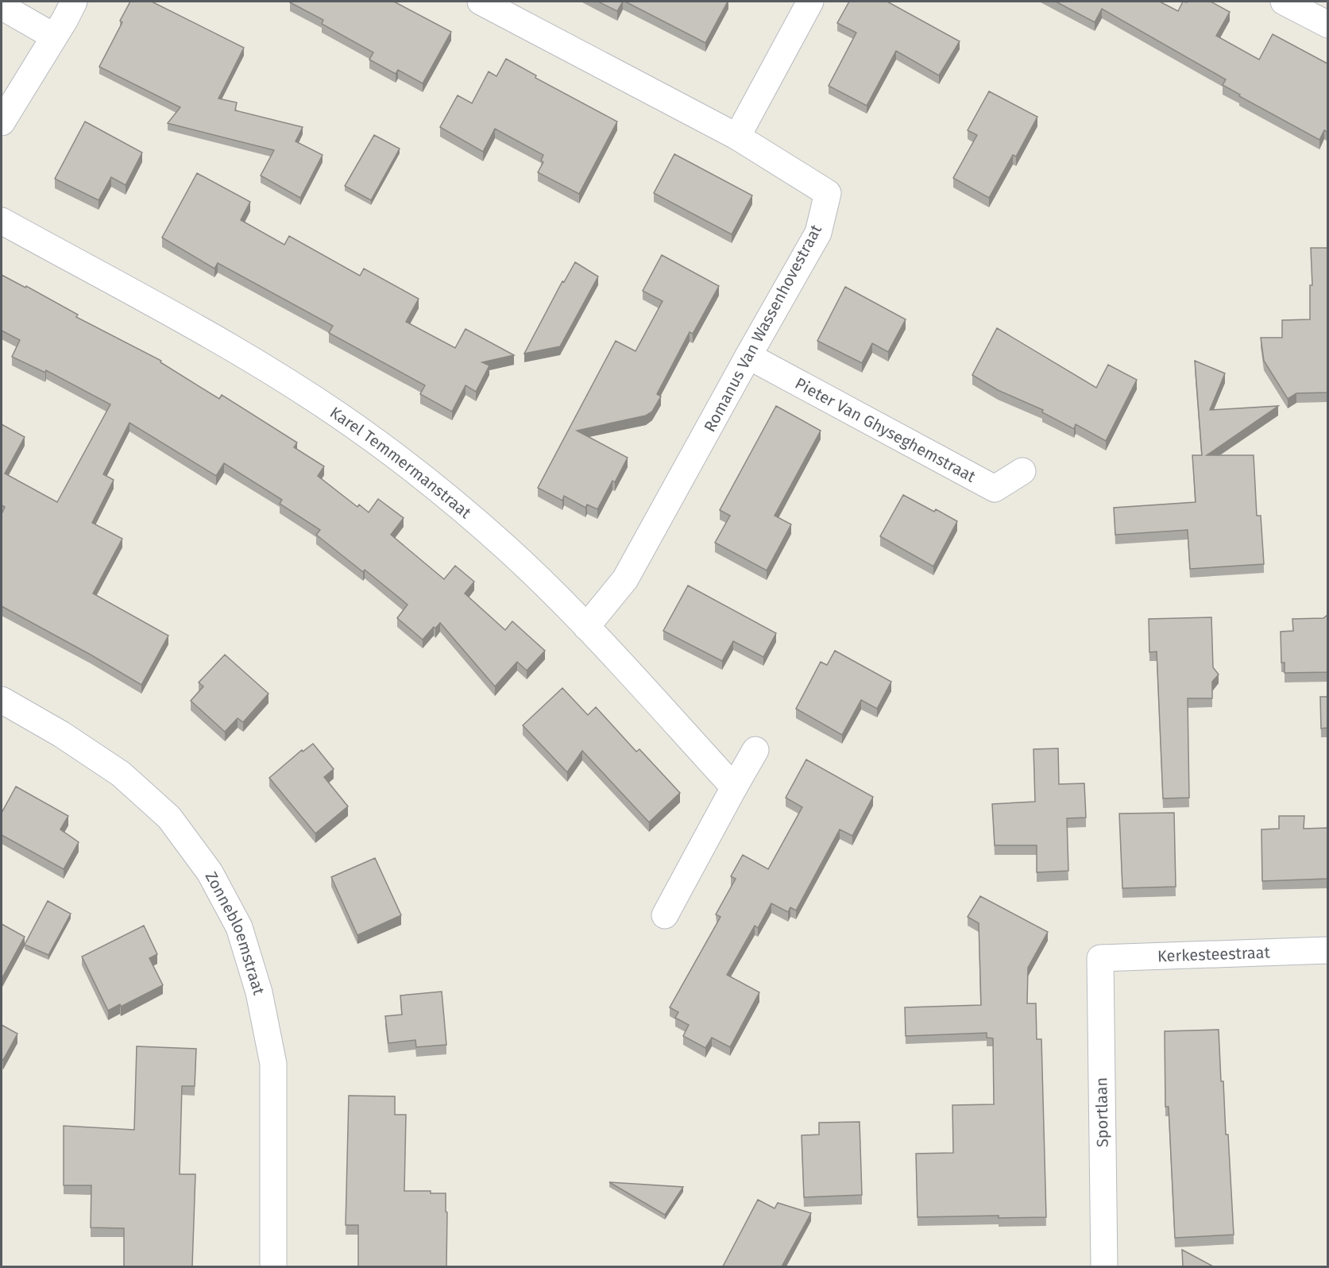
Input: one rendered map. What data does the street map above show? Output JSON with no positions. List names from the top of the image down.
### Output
{
  "streets": {
    "street": [
      "Romanus Van Wassenhovestraat",
      "Pieter Van Ghyseghemstraat",
      "Karel Temmermanstraat",
      "Zonnebloemstraat",
      "Kerkesteestraat",
      "Sportlaan"
    ]
  },
  "crossings": [
    ["Romanus Van Wassenhovestraat", "Pieter Van Ghyseghemstraat"],
    ["Romanus Van Wassenhovestraat", "Karel Temmermanstraat"],
    ["Kerkesteestraat", "Sportlaan"]
  ]
}
